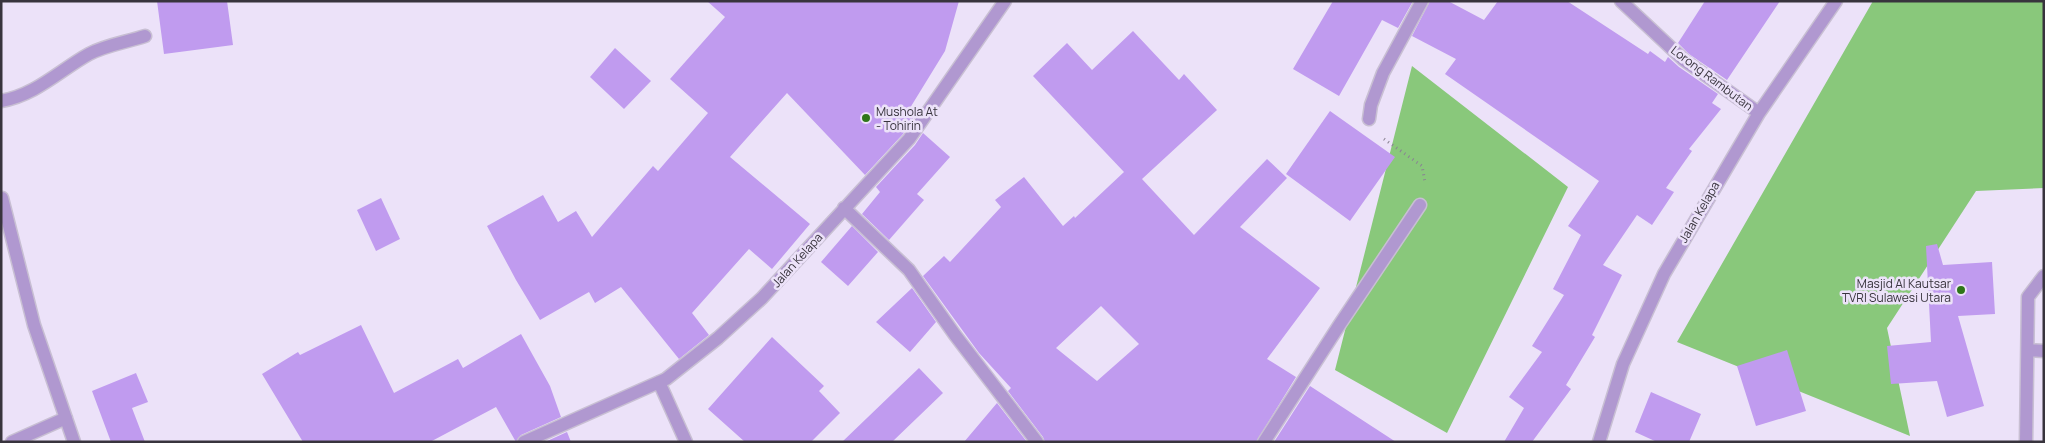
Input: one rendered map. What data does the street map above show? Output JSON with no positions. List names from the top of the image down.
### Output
{
  "streets": {
    "street": ["Lorong Rambutan", "Jalan Kelapa"]
  },
  "crossings": [
    ["Lorong Rambutan", "Jalan Kelapa"]
  ],
  "places": ["Mushola At - Tohirin", "Masjid Al Kautsar TVRI Sulawesi Utara"]
}
